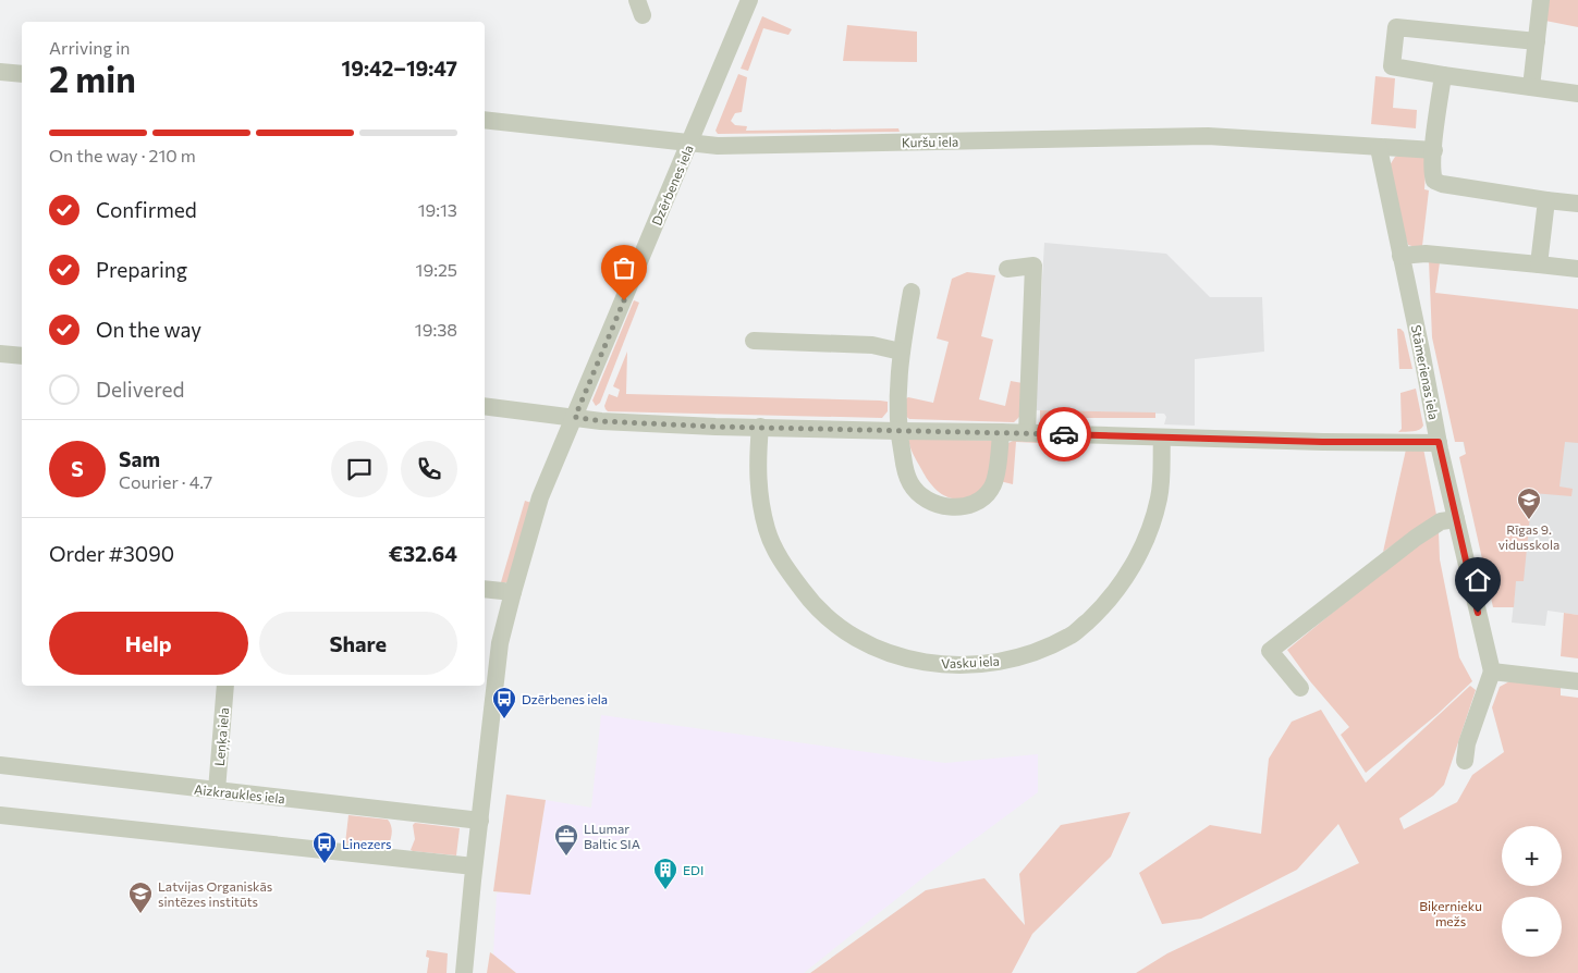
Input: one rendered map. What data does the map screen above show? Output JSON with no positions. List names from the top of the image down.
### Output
{
  "streets": {
    "street": [
      "Kuršu iela",
      "Dzērbenes iela",
      "Stāmerienas iela",
      "Vasku iela",
      "Leņķa iela",
      "Aizkraukles iela"
    ]
  },
  "crossings": [
    ["Kuršu iela", "Dzērbenes iela"],
    ["Kuršu iela", "Stāmerienas iela"],
    ["Dzērbenes iela", "Aizkraukles iela"],
    ["Leņķa iela", "Aizkraukles iela"]
  ],
  "parks": ["Biķernieku mežs"],
  "places": {
    "school or university": ["Rīgas 9. vidusskola", "Latvijas Organiskās sintēzes institūts"],
    "bus stop": ["Dzērbenes iela", "Linezers"],
    "office": ["LLumar Baltic SIA"],
    "building": ["EDI"]
  },
  "page": {
    "heading": ["2 min", "Arriving in", "19:42–19:47"],
    "panel": [
      "Sam",
      "Courier · 4.7",
      "Order #3090",
      "€32.64"
    ],
    "bar": "On the way · 210 m",
    "list": [
      ["Confirmed", "19:13"],
      ["Preparing", "19:25"],
      ["On the way", "19:38"],
      "Delivered"
    ],
    "round": "S",
    "buttons": ["Help", "Share"],
    "map_buttons": ["+", "−"]
  }
}
